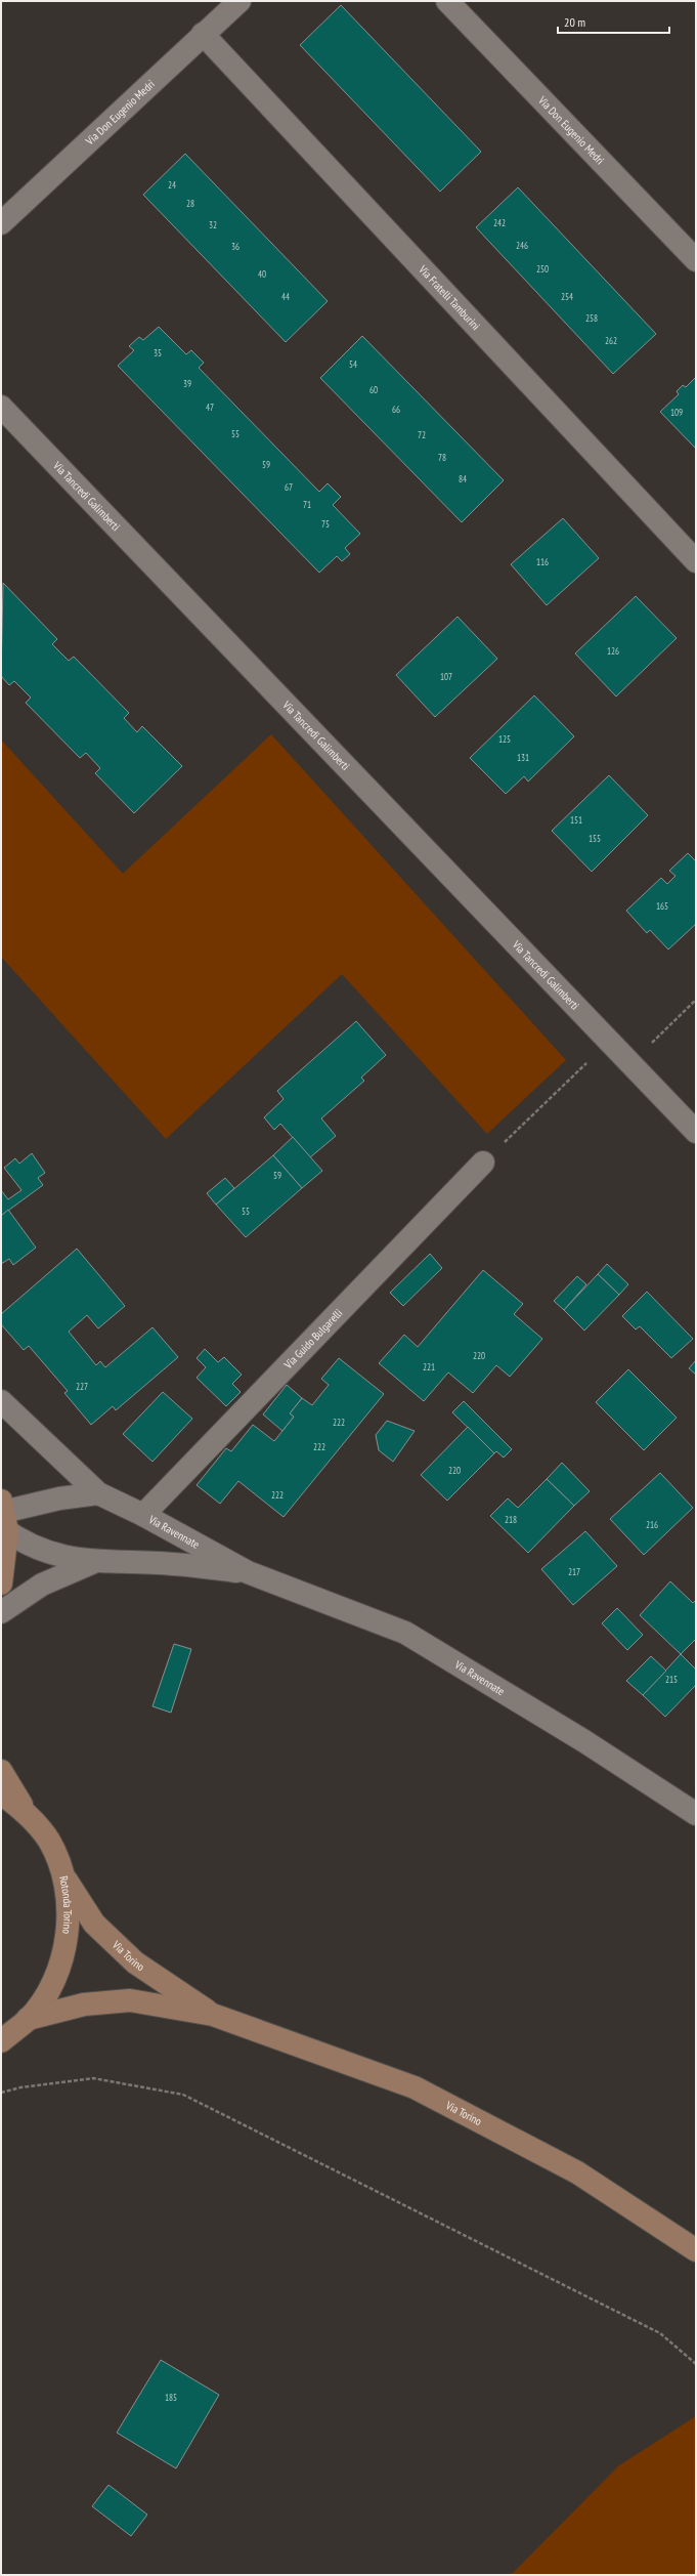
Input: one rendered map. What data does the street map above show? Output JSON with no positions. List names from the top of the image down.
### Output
{
  "streets": {
    "main road": ["Rotonda Torino", "Via Torino"],
    "street": [
      "Via Don Eugenio Medri",
      "Via Fratelli Tamburini",
      "Via Tancredi Galimberti",
      "Via Guido Bulgarelli",
      "Via Ravennate"
    ]
  },
  "crossings": [
    ["Via Don Eugenio Medri", "Via Fratelli Tamburini"],
    ["Via Guido Bulgarelli", "Via Ravennate"],
    ["Rotonda Torino", "Via Torino"]
  ],
  "house_numbers": [
    "24",
    "28",
    "242",
    "32",
    "246",
    "36",
    "250",
    "40",
    "44",
    "254",
    "258",
    "262",
    "35",
    "54",
    "39",
    "60",
    "47",
    "66",
    "109",
    "55",
    "72",
    "78",
    "59",
    "84",
    "67",
    "71",
    "75",
    "116",
    "126",
    "107",
    "125",
    "131",
    "151",
    "155",
    "165",
    "59",
    "55",
    "220",
    "221",
    "227",
    "222",
    "222",
    "220",
    "222",
    "218",
    "216",
    "217",
    "215",
    "185"
  ],
  "scale_bar": "20 m"
}
